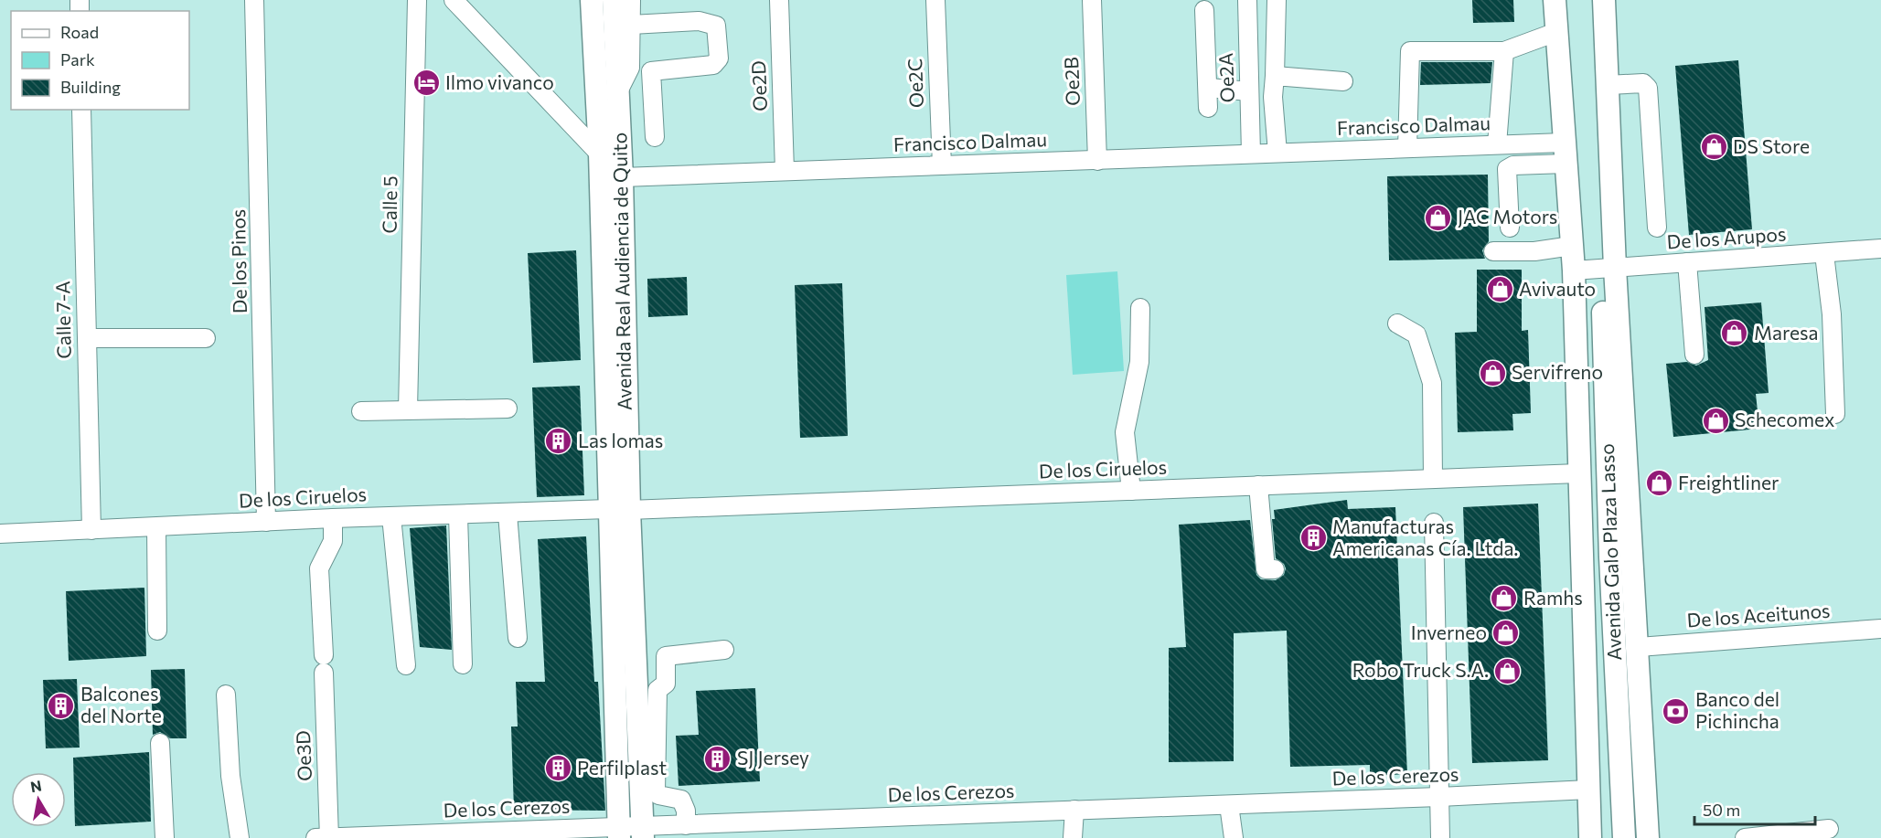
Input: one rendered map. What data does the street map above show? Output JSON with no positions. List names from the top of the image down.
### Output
{
  "streets": {
    "main road": ["Avenida Real Audiencia de Quito", "Avenida Galo Plaza Lasso"],
    "street": [
      "Oe2A",
      "Oe2B",
      "Oe2C",
      "Oe2D",
      "Francisco Dalmau",
      "Calle 5",
      "De los Arupos",
      "De los Pinos",
      "Calle 7-A",
      "De los Ciruelos",
      "De los Aceitunos",
      "Oe3D",
      "De los Cerezos"
    ]
  },
  "crossings": [
    ["Oe2A", "Francisco Dalmau"],
    ["Oe2B", "Francisco Dalmau"],
    ["Oe2C", "Francisco Dalmau"],
    ["Oe2D", "Francisco Dalmau"],
    ["Francisco Dalmau", "Avenida Real Audiencia de Quito"],
    ["Francisco Dalmau", "Avenida Galo Plaza Lasso"],
    ["De los Arupos", "Avenida Galo Plaza Lasso"],
    ["De los Pinos", "De los Ciruelos"],
    ["Avenida Real Audiencia de Quito", "De los Ciruelos"],
    ["Avenida Real Audiencia de Quito", "De los Cerezos"],
    ["Calle 7-A", "De los Ciruelos"],
    ["De los Ciruelos", "Avenida Galo Plaza Lasso"],
    ["De los Ciruelos", "Oe3D"],
    ["Avenida Galo Plaza Lasso", "De los Aceitunos"],
    ["Avenida Galo Plaza Lasso", "De los Cerezos"],
    ["Oe3D", "De los Cerezos"]
  ],
  "places": {
    "hotel": ["Ilmo vivanco"],
    "shop": [
      "DS Store",
      "JAC Motors",
      "Avivauto",
      "Maresa",
      "Servifreno",
      "Schecomex",
      "Freightliner",
      "Ramhs",
      "Inverneo",
      "Robo Truck S.A."
    ],
    "building": [
      "Las lomas",
      "Manufacturas Americanas Cía. Ltda.",
      "Balcones del Norte",
      "SJ Jersey",
      "Perfilplast"
    ],
    "bank": ["Banco del Pichincha"]
  },
  "legend": ["Road", "Park", "Building"],
  "scale_bar": "50 m",
  "north": "top"
}
